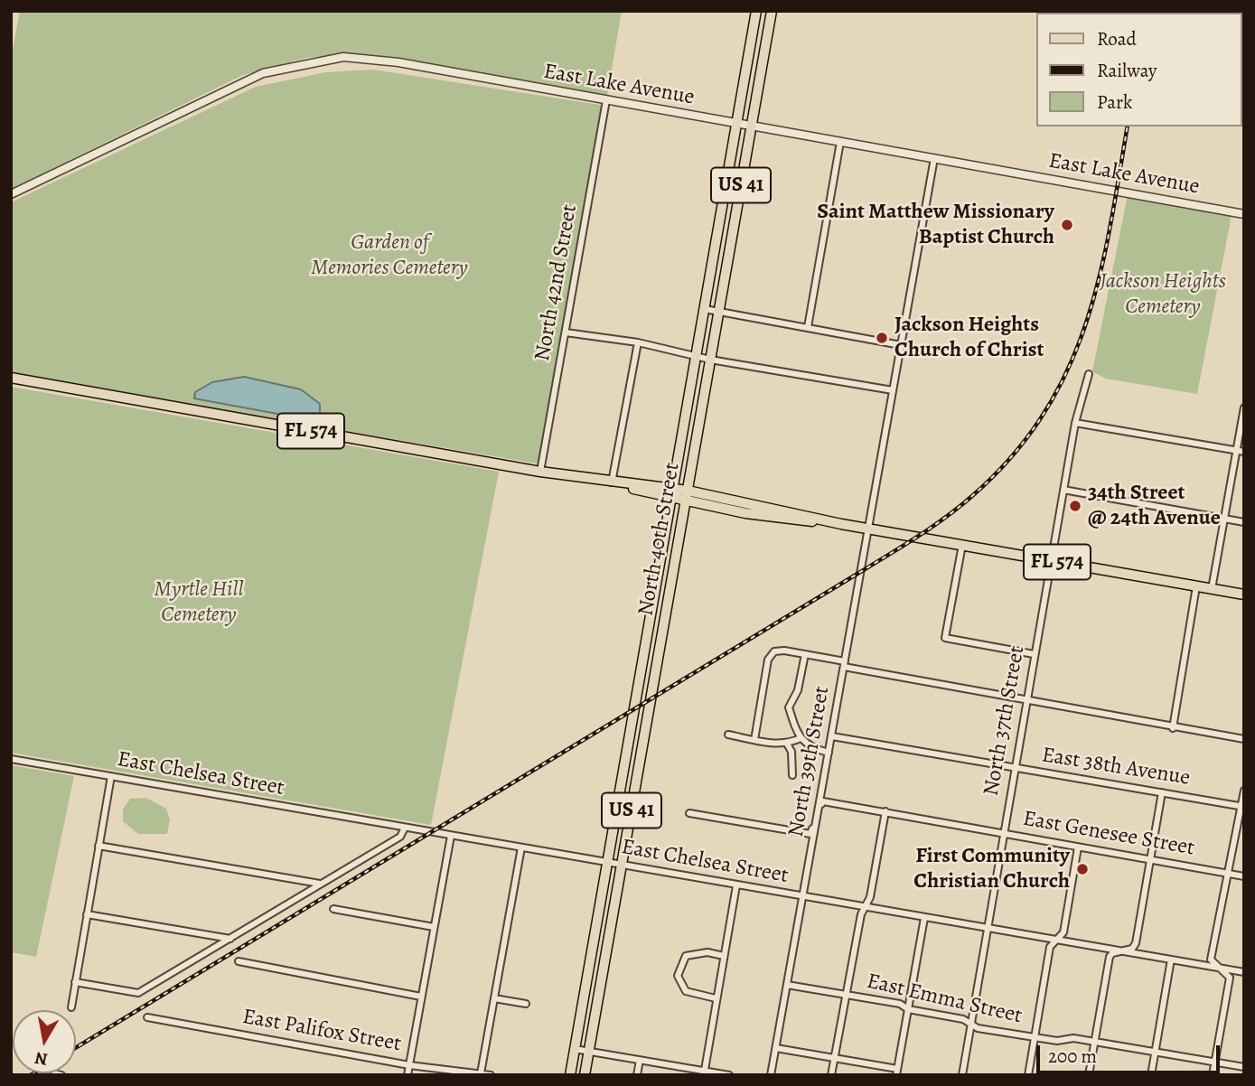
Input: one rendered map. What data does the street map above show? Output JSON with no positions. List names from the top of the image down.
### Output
{
  "streets": {
    "main road": ["US 41", "FL 574", "North 40th Street"],
    "street": [
      "East Lake Avenue",
      "North 42nd Street",
      "North 37th Street",
      "North 39th Street",
      "East 38th Avenue",
      "East Chelsea Street",
      "East Genesee Street",
      "East Emma Street",
      "East Palifox Street"
    ]
  },
  "crossings": [
    ["East Lake Avenue", "North 42nd Street"],
    ["East Lake Avenue", "North 40th Street"],
    ["East Lake Avenue", "North 39th Street"],
    ["North 42nd Street", "FL 574"],
    ["FL 574", "North 40th Street"],
    ["FL 574", "North 37th Street"],
    ["FL 574", "North 39th Street"],
    ["North 40th Street", "East Chelsea Street"],
    ["North 37th Street", "East 38th Avenue"],
    ["North 37th Street", "East Chelsea Street"],
    ["North 37th Street", "East Genesee Street"],
    ["North 37th Street", "East Emma Street"],
    ["North 39th Street", "East 38th Avenue"],
    ["North 39th Street", "East Chelsea Street"],
    ["North 39th Street", "East Genesee Street"],
    ["North 39th Street", "East Emma Street"]
  ],
  "parks": ["Garden of Memories Cemetery", "Jackson Heights Cemetery", "Myrtle Hill Cemetery"],
  "places": [
    "Saint Matthew Missionary Baptist Church",
    "Jackson Heights Church of Christ",
    "34th Street @ 24th Avenue",
    "First Community Christian Church"
  ],
  "legend": ["Road", "Railway", "Park"],
  "scale_bar": "200 m",
  "north": "bottom"
}
